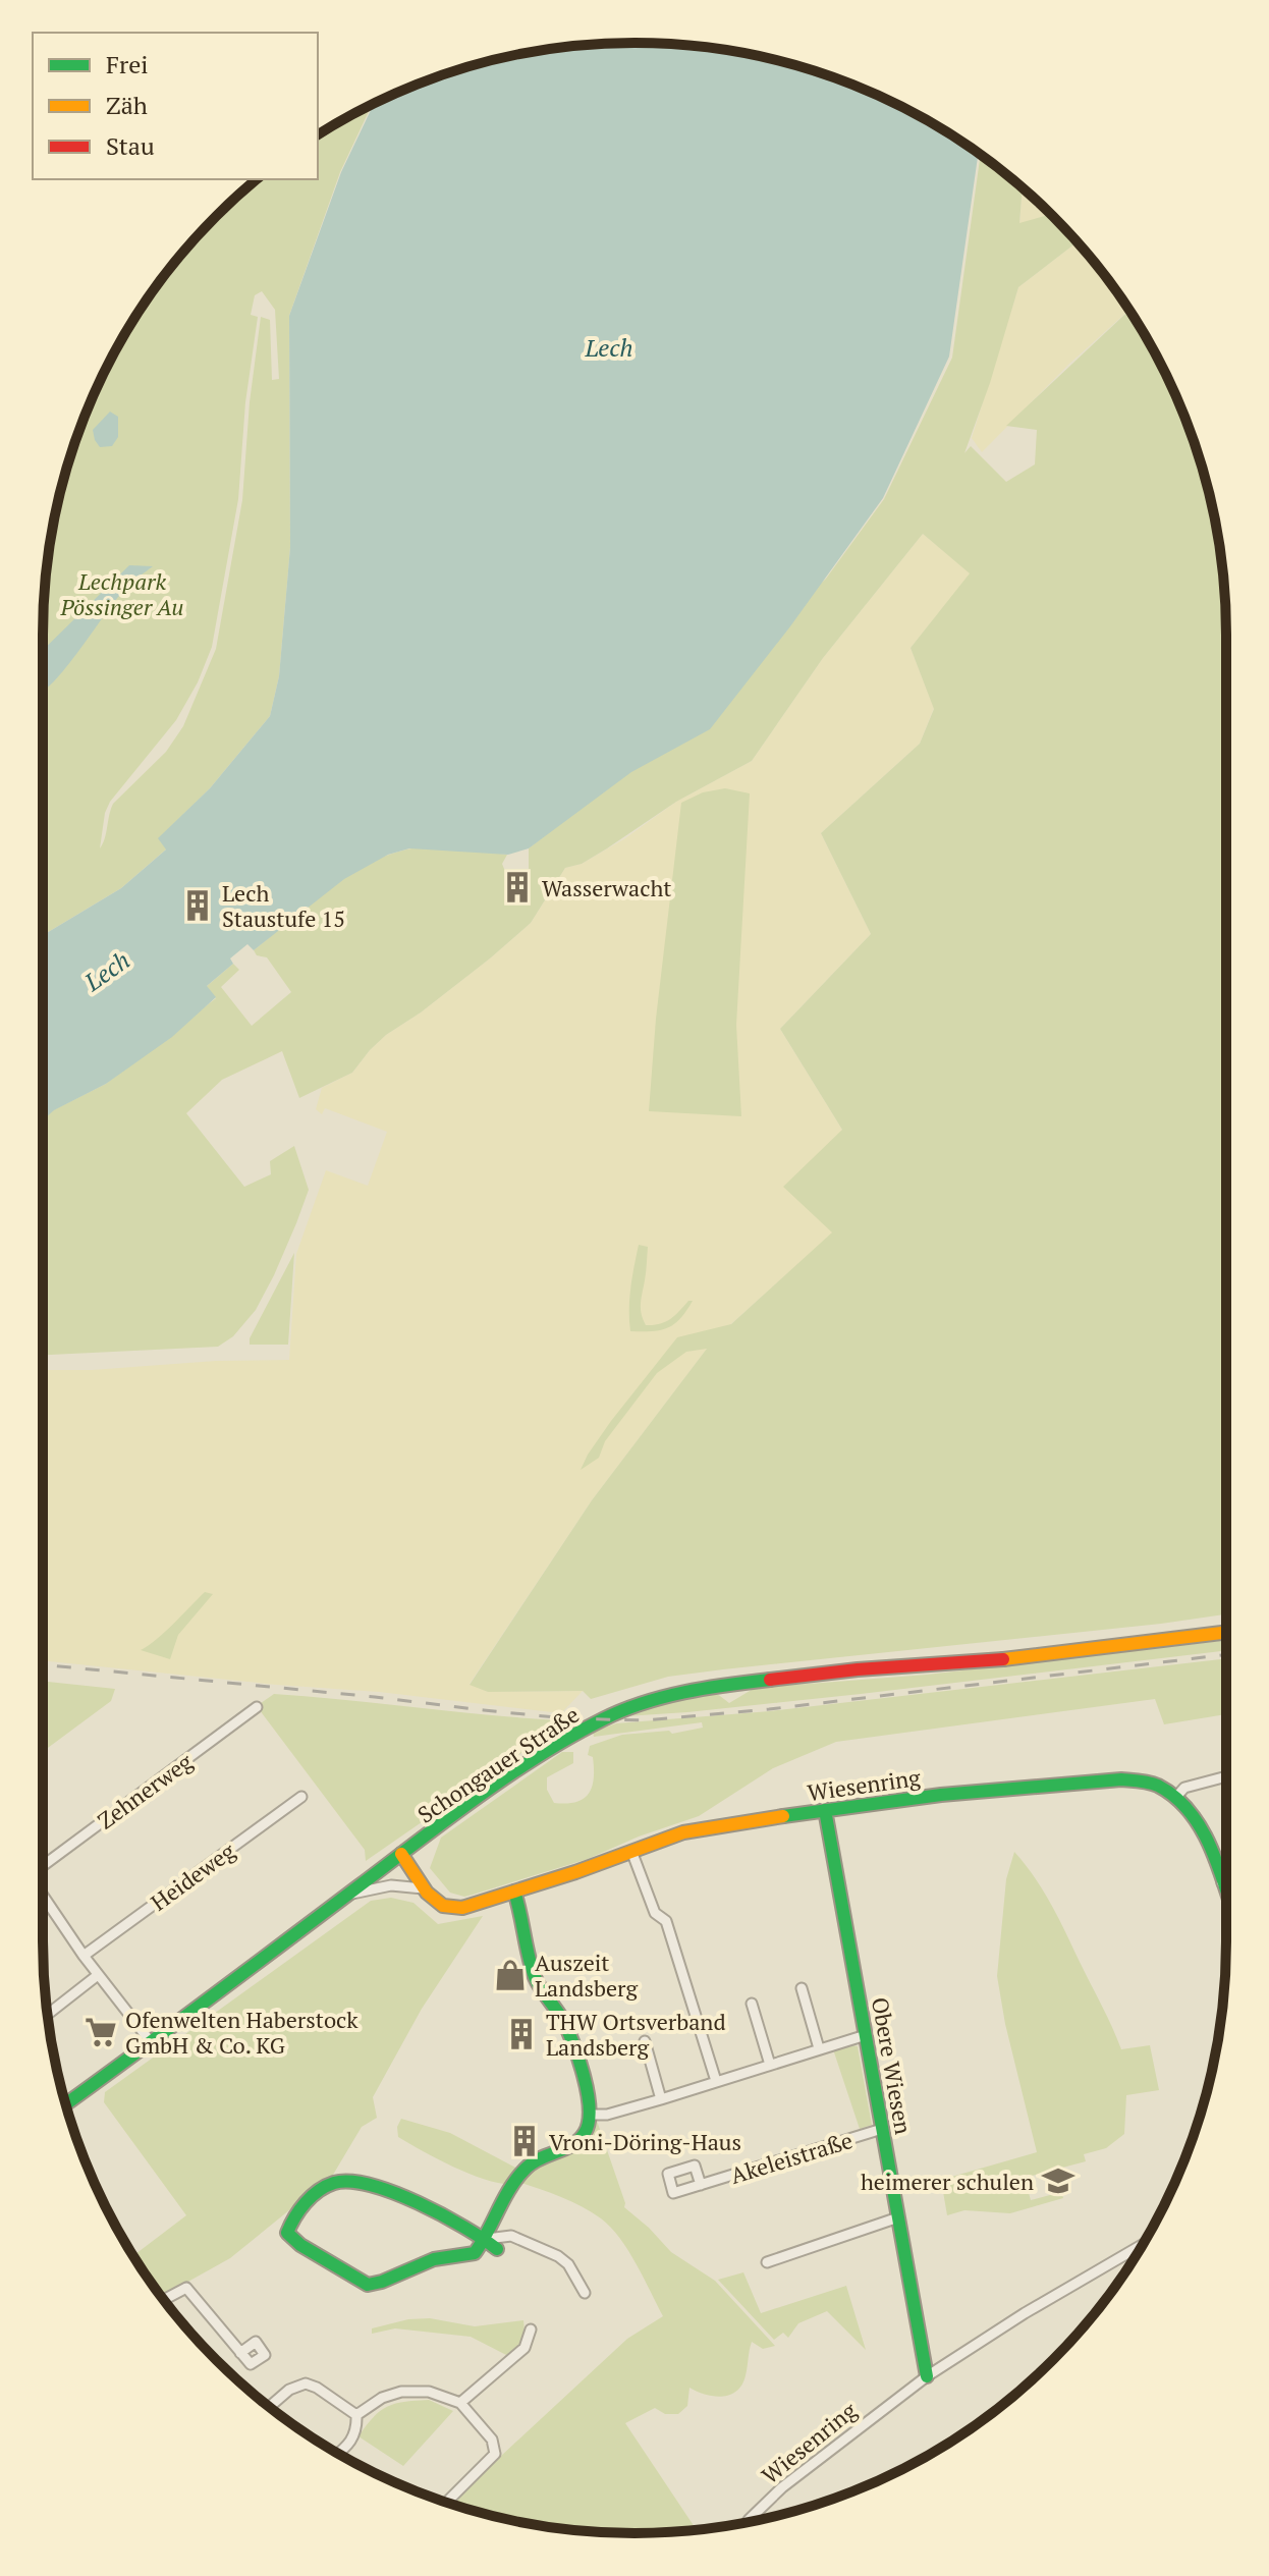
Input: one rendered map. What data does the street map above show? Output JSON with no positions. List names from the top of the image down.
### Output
{
  "streets": {
    "street": [
      "Schongauer Straße",
      "Wiesenring",
      "Zehnerweg",
      "Heideweg",
      "Obere Wiesen",
      "Akeleistraße"
    ]
  },
  "crossings": [
    ["Schongauer Straße", "Wiesenring"],
    ["Wiesenring", "Obere Wiesen"],
    ["Zehnerweg", "Heideweg"],
    ["Obere Wiesen", "Akeleistraße"]
  ],
  "water": ["Lech"],
  "parks": ["Lechpark Pössinger Au"],
  "places": {
    "building": [
      "Wasserwacht",
      "Lech Staustufe 15",
      "THW Ortsverband Landsberg",
      "Vroni-Döring-Haus"
    ],
    "shop": ["Auszeit Landsberg"],
    "supermarket": ["Ofenwelten Haberstock GmbH & Co. KG"],
    "school or university": ["heimerer schulen"]
  },
  "legend": ["Frei", "Zäh", "Stau"]
}
